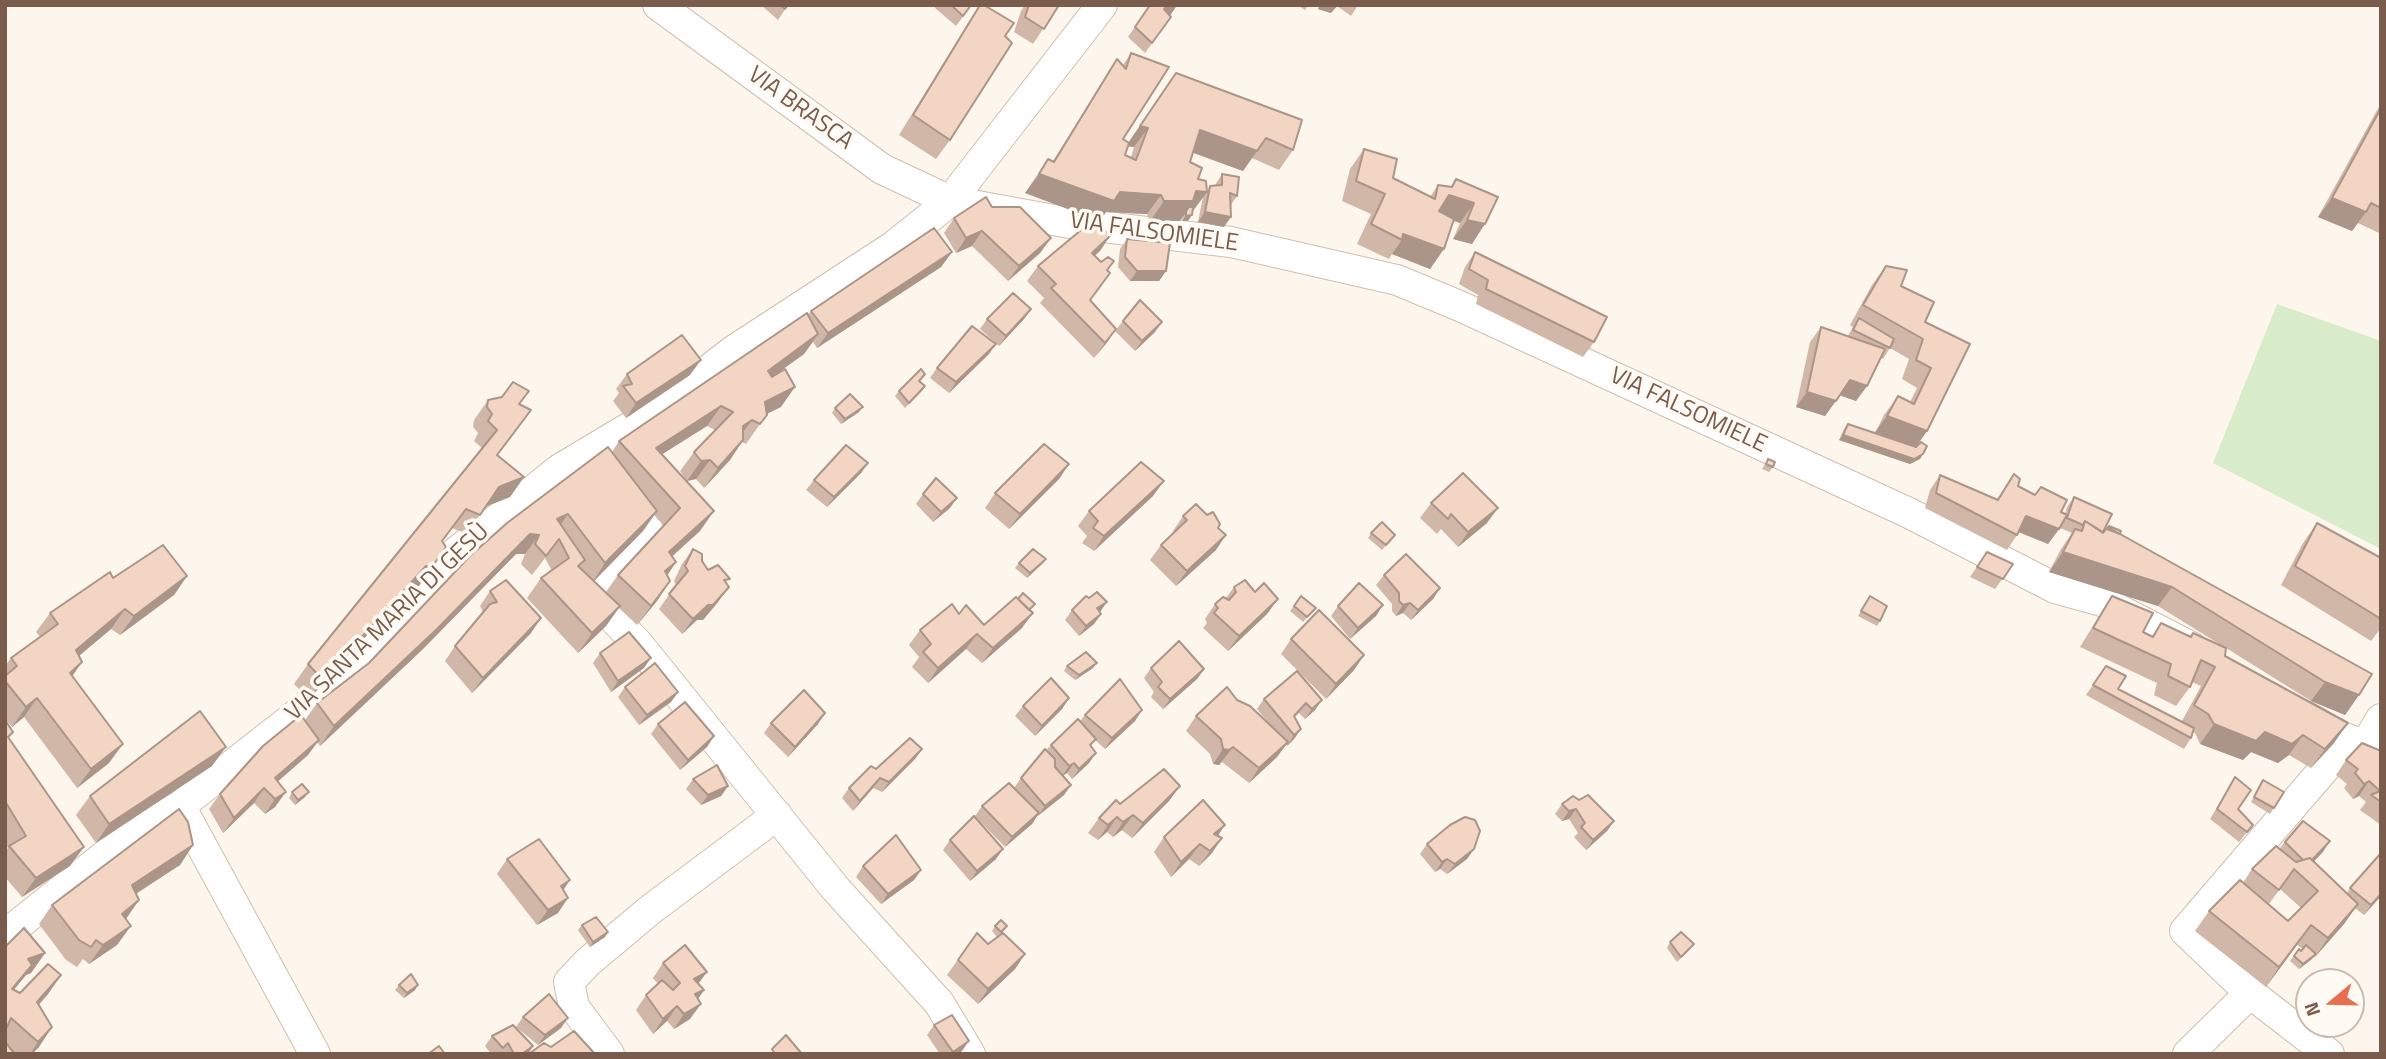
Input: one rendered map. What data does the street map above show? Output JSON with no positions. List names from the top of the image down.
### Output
{
  "streets": {
    "street": ["VIA BRASCA", "VIA FALSOMIELE", "VIA SANTA MARIA DI GESÙ"]
  },
  "crossings": [
    ["VIA BRASCA", "VIA FALSOMIELE"],
    ["VIA BRASCA", "VIA SANTA MARIA DI GESÙ"],
    ["VIA FALSOMIELE", "VIA SANTA MARIA DI GESÙ"]
  ],
  "north": "left"
}
